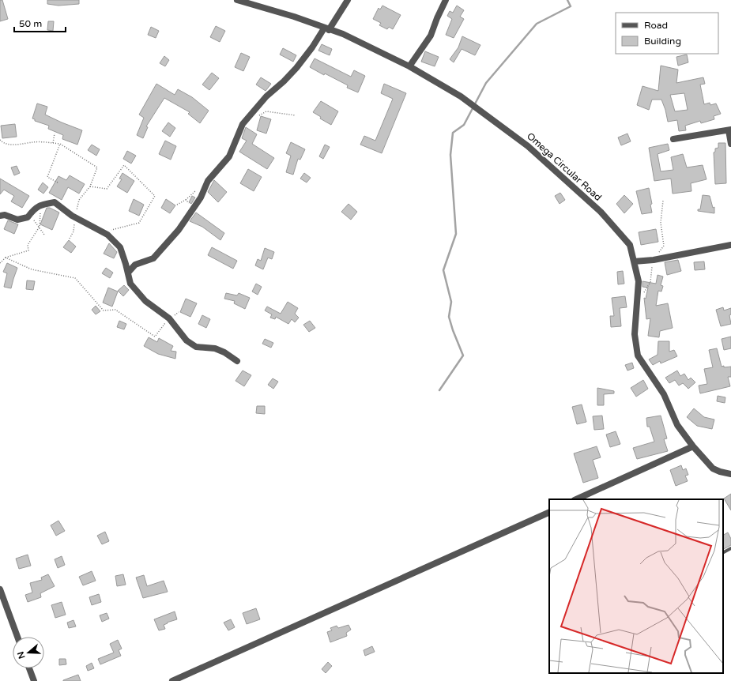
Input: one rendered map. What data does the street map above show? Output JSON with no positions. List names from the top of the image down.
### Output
{
  "streets": {
    "street": ["Omega Circular Road"]
  },
  "legend": ["Road", "Building"],
  "scale_bar": "50 m",
  "north": "left"
}
